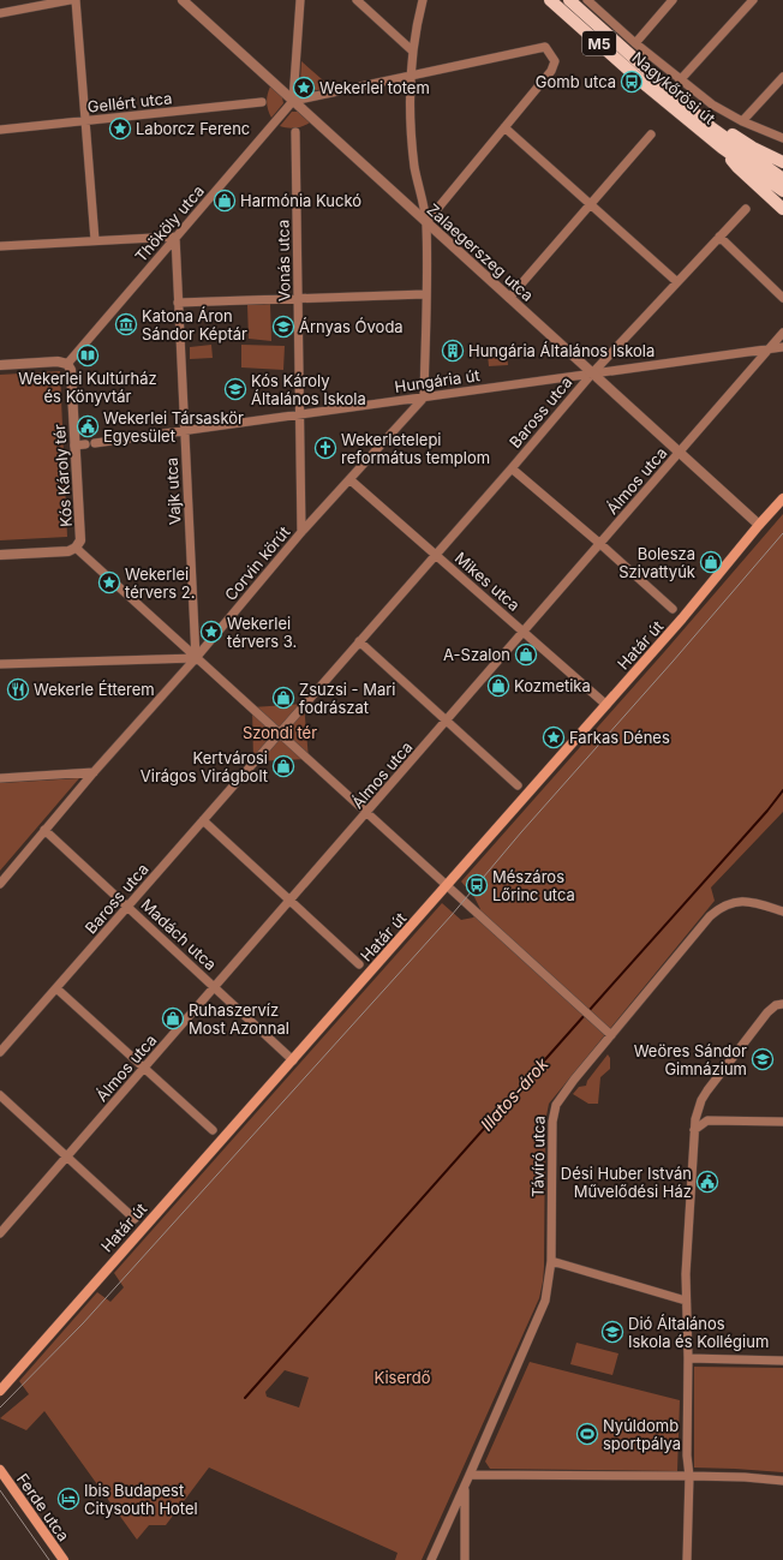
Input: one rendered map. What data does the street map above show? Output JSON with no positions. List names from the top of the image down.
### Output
{
  "streets": {
    "main road": [
      "M5",
      "Nagykőrösi út",
      "Határ út",
      "Ferde utca"
    ],
    "street": [
      "Gellért utca",
      "Thököly utca",
      "Zalaegerszeg utca",
      "Vonás utca",
      "Hungária út",
      "Baross utca",
      "Kós Károly tér",
      "Álmos utca",
      "Vajk utca",
      "Corvin körút",
      "Mikes utca",
      "Madách utca",
      "Távíró utca"
    ]
  },
  "crossings": [
    ["Thököly utca", "Zalaegerszeg utca"],
    ["Thököly utca", "Kós Károly tér"],
    ["Thököly utca", "Vajk utca"],
    ["Zalaegerszeg utca", "Hungária út"],
    ["Zalaegerszeg utca", "Baross utca"],
    ["Zalaegerszeg utca", "Álmos utca"],
    ["Zalaegerszeg utca", "Határ út"],
    ["Vonás utca", "Hungária út"],
    ["Vonás utca", "Corvin körút"],
    ["Hungária út", "Baross utca"],
    ["Hungária út", "Kós Károly tér"],
    ["Hungária út", "Álmos utca"],
    ["Hungária út", "Vajk utca"],
    ["Hungária út", "Corvin körút"],
    ["Baross utca", "Mikes utca"],
    ["Baross utca", "Madách utca"],
    ["Álmos utca", "Mikes utca"],
    ["Álmos utca", "Madách utca"],
    ["Vajk utca", "Corvin körút"],
    ["Corvin körút", "Mikes utca"],
    ["Corvin körút", "Madách utca"],
    ["Mikes utca", "Határ út"],
    ["Határ út", "Madách utca"]
  ],
  "water": ["Illatos-árok"],
  "parks": ["Szondi tér", "Kiserdő"],
  "places": {
    "bus stop": ["Gomb utca", "Mészáros Lőrinc utca"],
    "place": [
      "Wekerlei totem",
      "Laborcz Ferenc",
      "Wekerlei térvers 2.",
      "Wekerlei térvers 3.",
      "Farkas Dénes"
    ],
    "shop": [
      "Harmónia Kuckó",
      "Bolesza Szivattyúk",
      "A-Szalon",
      "Kozmetika",
      "Zsuzsi - Mari fodrászat",
      "Kertvárosi Virágos Virágbolt",
      "Ruhaszervíz Most Azonnal"
    ],
    "museum": ["Katona Áron Sándor Képtár"],
    "school or university": [
      "Árnyas Óvoda",
      "Kós Károly Általános Iskola",
      "Weöres Sándor Gimnázium",
      "Dió Általános Iskola és Kollégium"
    ],
    "building": ["Hungária Általános Iskola"],
    "library": ["Wekerlei Kultúrház és Könyvtár"],
    "public building": ["Wekerlei Társaskör Egyesület", "Dési Huber István Művelődési Ház"],
    "church": ["Wekerletelepi református templom"],
    "restaurant": ["Wekerle Étterem"],
    "sports": ["Nyúldomb sportpálya"],
    "hotel": ["Ibis Budapest Citysouth Hotel"]
  }
}
